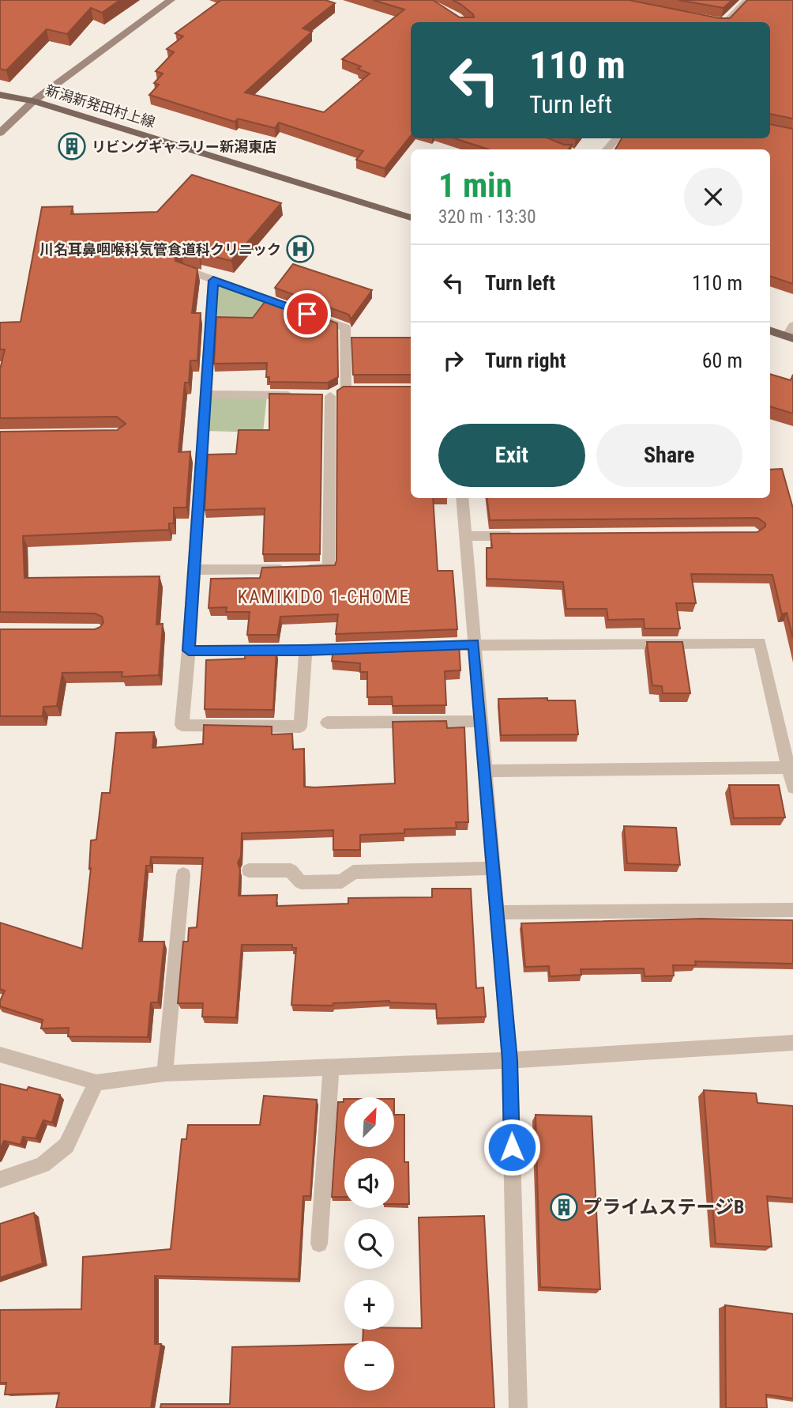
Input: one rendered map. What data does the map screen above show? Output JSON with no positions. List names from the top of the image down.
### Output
{
  "streets": {
    "main road": ["新潟新発田村上線"]
  },
  "districts": ["KAMIKIDO 1-CHOME"],
  "places": {
    "building": ["リビングギャラリー新潟東店", "プライムステージB"],
    "hospital": ["川名耳鼻咽喉科気管食道科クリニック"]
  },
  "north": "top right",
  "page": {
    "turn": ["110 m", "Turn left"],
    "heading": ["1 min", "320 m · 13:30"],
    "list": [
      {
        "name": "Turn left",
        "value": "110 m"
      },
      {
        "name": "Turn right",
        "value": "60 m"
      }
    ],
    "buttons": ["Exit", "Share"],
    "map_buttons": ["+", "−"]
  }
}
